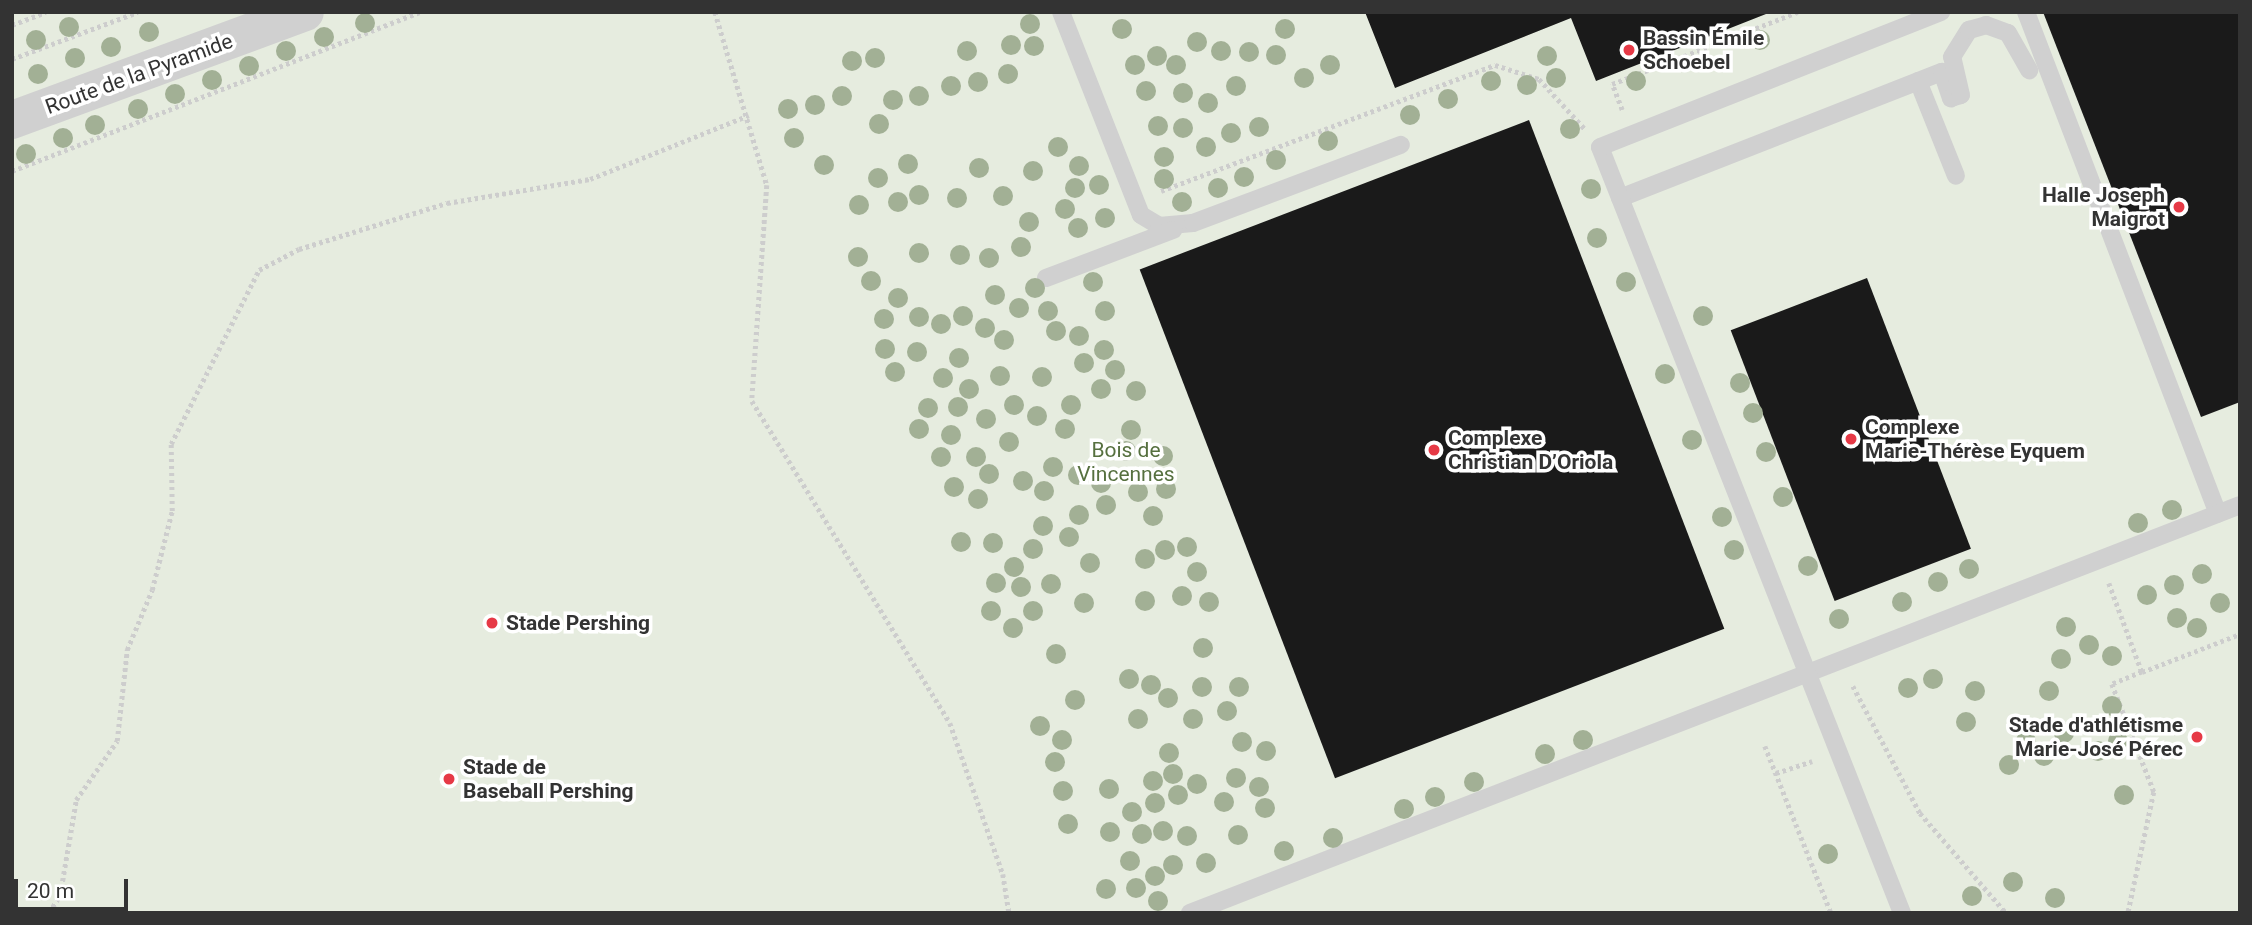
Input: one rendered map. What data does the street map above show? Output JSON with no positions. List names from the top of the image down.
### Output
{
  "streets": {
    "street": ["Route de la Pyramide"]
  },
  "parks": ["Bois de Vincennes"],
  "places": [
    "Bassin Émile Schoebel",
    "Halle Joseph Maigrot",
    "Complexe Marie-Thérèse Eyquem",
    "Complexe Christian D’Oriola",
    "Stade Pershing",
    "Stade d'athlétisme Marie-José Pérec",
    "Stade de Baseball Pershing"
  ],
  "scale_bar": "20 m"
}
